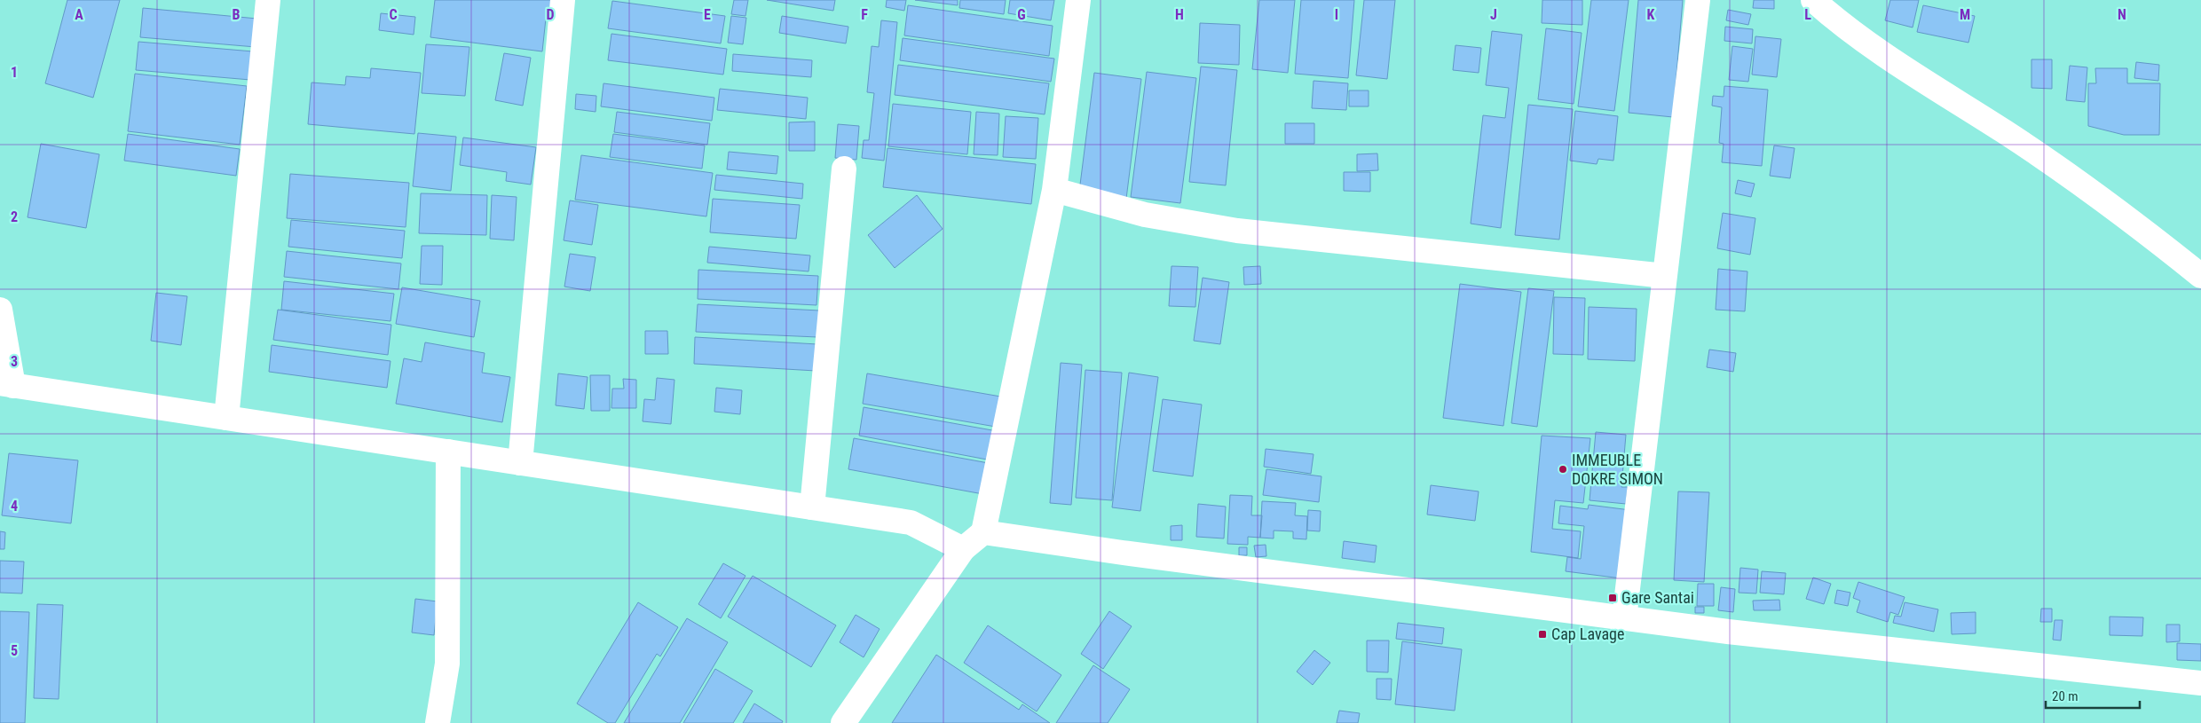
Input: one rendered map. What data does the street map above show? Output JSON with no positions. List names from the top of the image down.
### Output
{
  "places": {
    "other": ["IMMEUBLE DOKRE SIMON"],
    "transit": ["Gare Santai", "Cap Lavage"]
  },
  "scale_bar": "20 m",
  "grid": {
    "columns": [
      "A",
      "B",
      "C",
      "D",
      "E",
      "F",
      "G",
      "H",
      "I",
      "J",
      "K",
      "L",
      "M",
      "N"
    ],
    "rows": [
      "1",
      "2",
      "3",
      "4",
      "5"
    ]
  }
}
